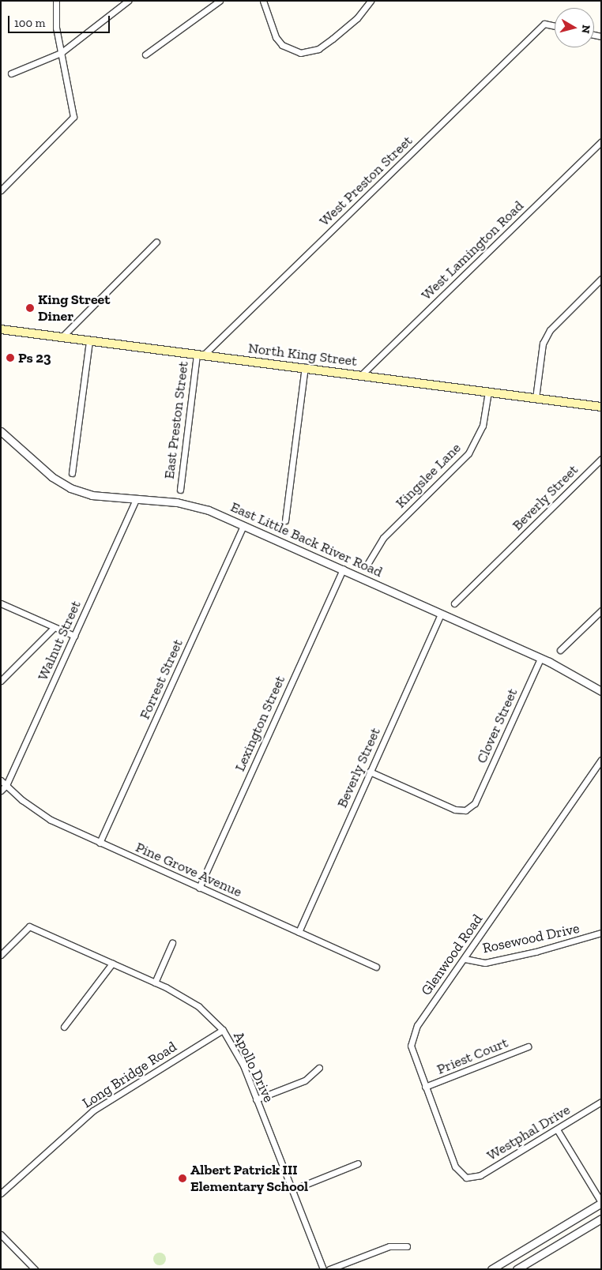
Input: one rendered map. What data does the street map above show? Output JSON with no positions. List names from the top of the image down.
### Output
{
  "streets": {
    "main road": ["North King Street"],
    "street": [
      "West Preston Street",
      "West Lamington Road",
      "East Preston Street",
      "Kingslee Lane",
      "Beverly Street",
      "East Little Back River Road",
      "Walnut Street",
      "Forrest Street",
      "Lexington Street",
      "Clover Street",
      "Pine Grove Avenue",
      "Rosewood Drive",
      "Glenwood Road",
      "Priest Court",
      "Apollo Drive",
      "Long Bridge Road",
      "Westphal Drive"
    ]
  },
  "crossings": [
    ["West Preston Street", "North King Street"],
    ["West Preston Street", "East Preston Street"],
    ["West Lamington Road", "North King Street"],
    ["North King Street", "East Preston Street"],
    ["North King Street", "Kingslee Lane"],
    ["Beverly Street", "East Little Back River Road"],
    ["Beverly Street", "Clover Street"],
    ["Beverly Street", "Pine Grove Avenue"],
    ["East Little Back River Road", "Walnut Street"],
    ["East Little Back River Road", "Forrest Street"],
    ["East Little Back River Road", "Lexington Street"],
    ["East Little Back River Road", "Clover Street"],
    ["Walnut Street", "Pine Grove Avenue"],
    ["Forrest Street", "Pine Grove Avenue"],
    ["Lexington Street", "Pine Grove Avenue"],
    ["Rosewood Drive", "Glenwood Road"],
    ["Glenwood Road", "Priest Court"],
    ["Glenwood Road", "Westphal Drive"],
    ["Apollo Drive", "Long Bridge Road"]
  ],
  "places": ["King Street Diner", "Ps 23", "Albert Patrick III Elementary School"],
  "scale_bar": "100 m",
  "north": "right"
}
